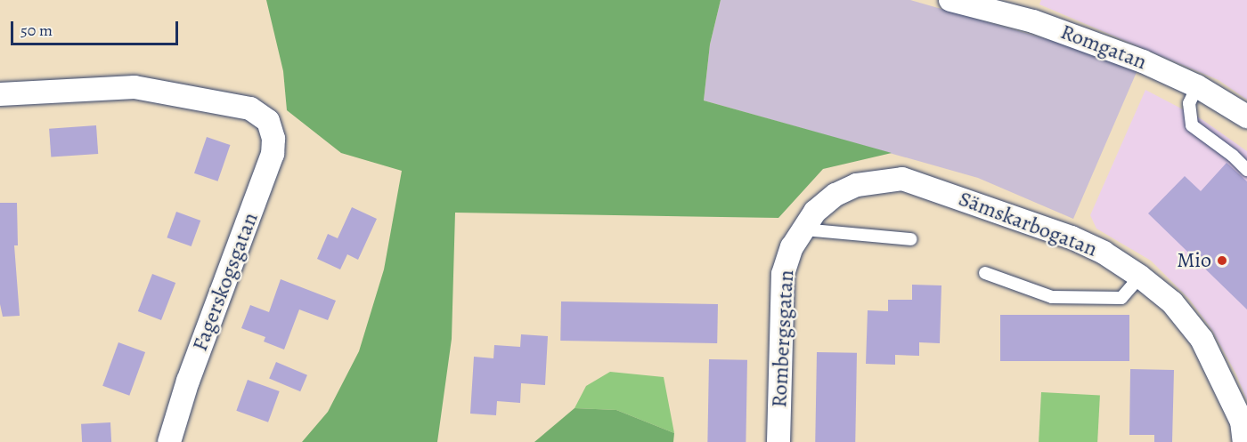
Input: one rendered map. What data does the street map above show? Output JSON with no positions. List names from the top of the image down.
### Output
{
  "streets": {
    "street": [
      "Romgatan",
      "Sämskarbogatan",
      "Fagerskogsgatan",
      "Rombergsgatan"
    ]
  },
  "crossings": [
    ["Sämskarbogatan", "Rombergsgatan"]
  ],
  "places": ["Mio"],
  "scale_bar": "50 m"
}
